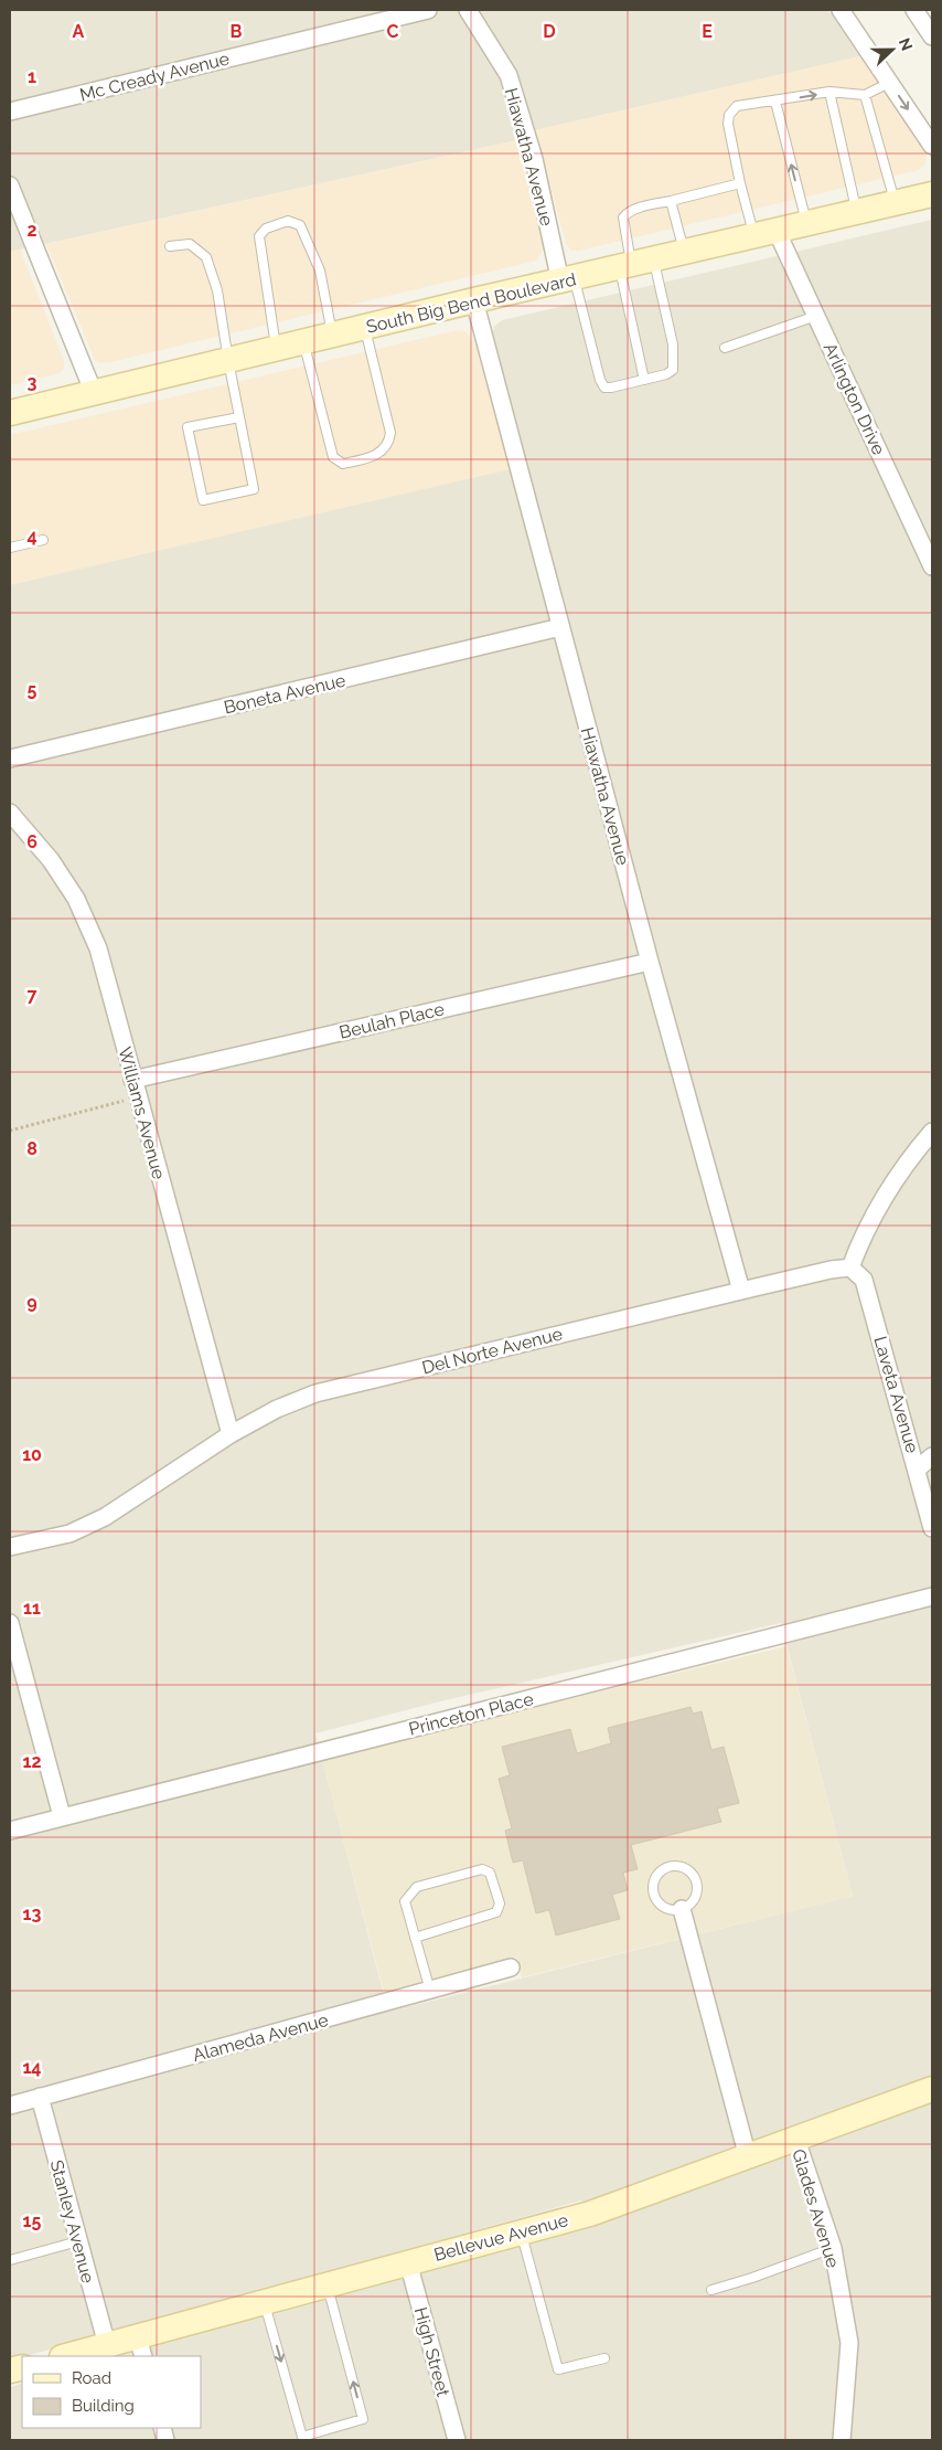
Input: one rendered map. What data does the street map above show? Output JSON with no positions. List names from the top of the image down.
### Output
{
  "streets": {
    "street": [
      "Mc Cready Avenue",
      "Hiawatha Avenue",
      "South Big Bend Boulevard",
      "Arlington Drive",
      "Boneta Avenue",
      "Beulah Place",
      "Williams Avenue",
      "Del Norte Avenue",
      "Laveta Avenue",
      "Princeton Place",
      "Alameda Avenue",
      "Glades Avenue",
      "Stanley Avenue",
      "Bellevue Avenue",
      "High Street"
    ]
  },
  "crossings": [
    ["Hiawatha Avenue", "South Big Bend Boulevard"],
    ["Hiawatha Avenue", "Boneta Avenue"],
    ["Hiawatha Avenue", "Beulah Place"],
    ["Hiawatha Avenue", "Del Norte Avenue"],
    ["South Big Bend Boulevard", "Arlington Drive"],
    ["Beulah Place", "Williams Avenue"],
    ["Williams Avenue", "Del Norte Avenue"],
    ["Del Norte Avenue", "Laveta Avenue"],
    ["Alameda Avenue", "Stanley Avenue"],
    ["Glades Avenue", "Bellevue Avenue"],
    ["Stanley Avenue", "Bellevue Avenue"],
    ["Bellevue Avenue", "High Street"]
  ],
  "legend": ["Road", "Building"],
  "north": "right",
  "grid": {
    "columns": [
      "A",
      "B",
      "C",
      "D",
      "E"
    ],
    "rows": [
      "1",
      "2",
      "3",
      "4",
      "5",
      "6",
      "7",
      "8",
      "9",
      "10",
      "11",
      "12",
      "13",
      "14",
      "15"
    ]
  }
}
